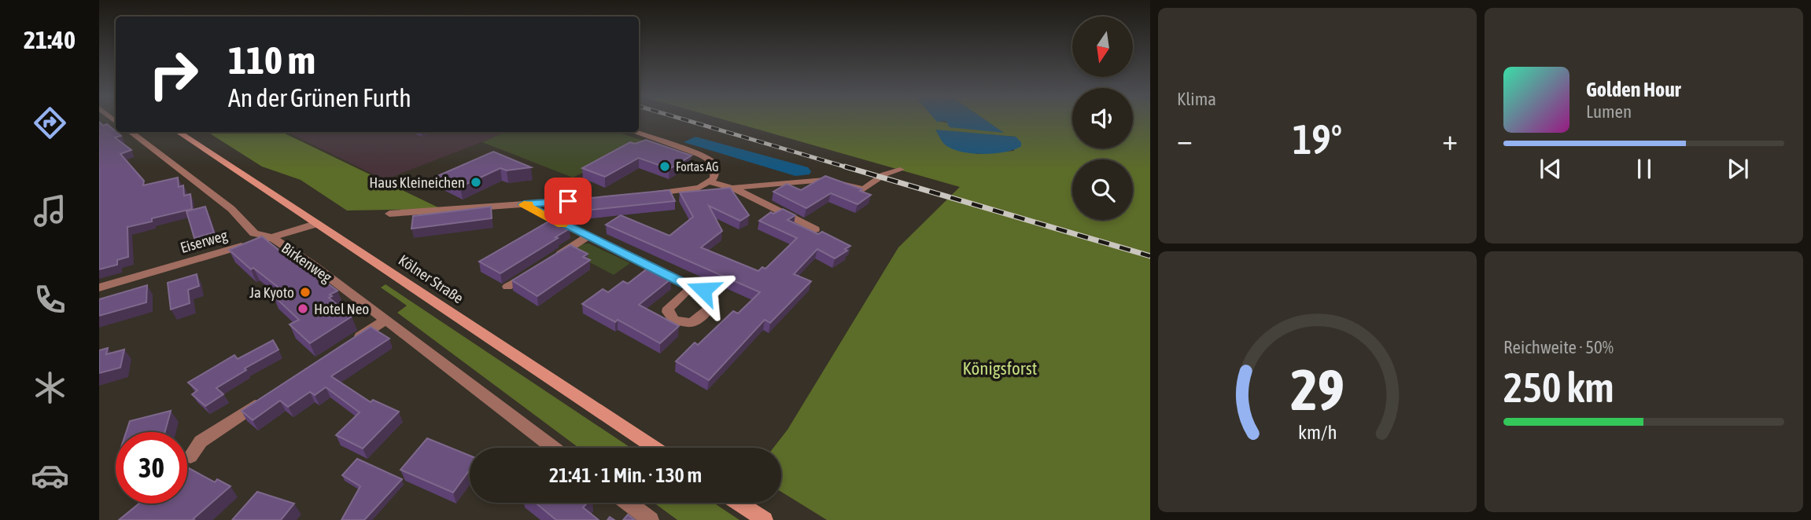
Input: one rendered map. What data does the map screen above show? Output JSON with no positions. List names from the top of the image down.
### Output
{
  "streets": {
    "main road": ["Kölner Straße"],
    "street": ["Eiserweg", "Birkenweg"]
  },
  "crossings": [
    ["Eiserweg", "Birkenweg"],
    ["Eiserweg", "Kölner Straße"]
  ],
  "parks": ["Königsforst"],
  "places": [
    "Fortas AG",
    "Haus Kleineichen",
    "Ja Kyoto",
    "Hotel Neo"
  ],
  "north": "bottom",
  "page": {
    "tabs": "21:40",
    "tile": [
      "Klima",
      ["Reichweite · 50%", "250 km"]
    ],
    "turn": ["110 m", "An der Grünen Furth"],
    "song": ["Golden Hour", "Lumen"],
    "heat": ["−", "19°", "+"],
    "limit": "30",
    "trip": "21:41 · 1 Min. · 130 m",
    "gauge": ["29", "km/h"]
  }
}
